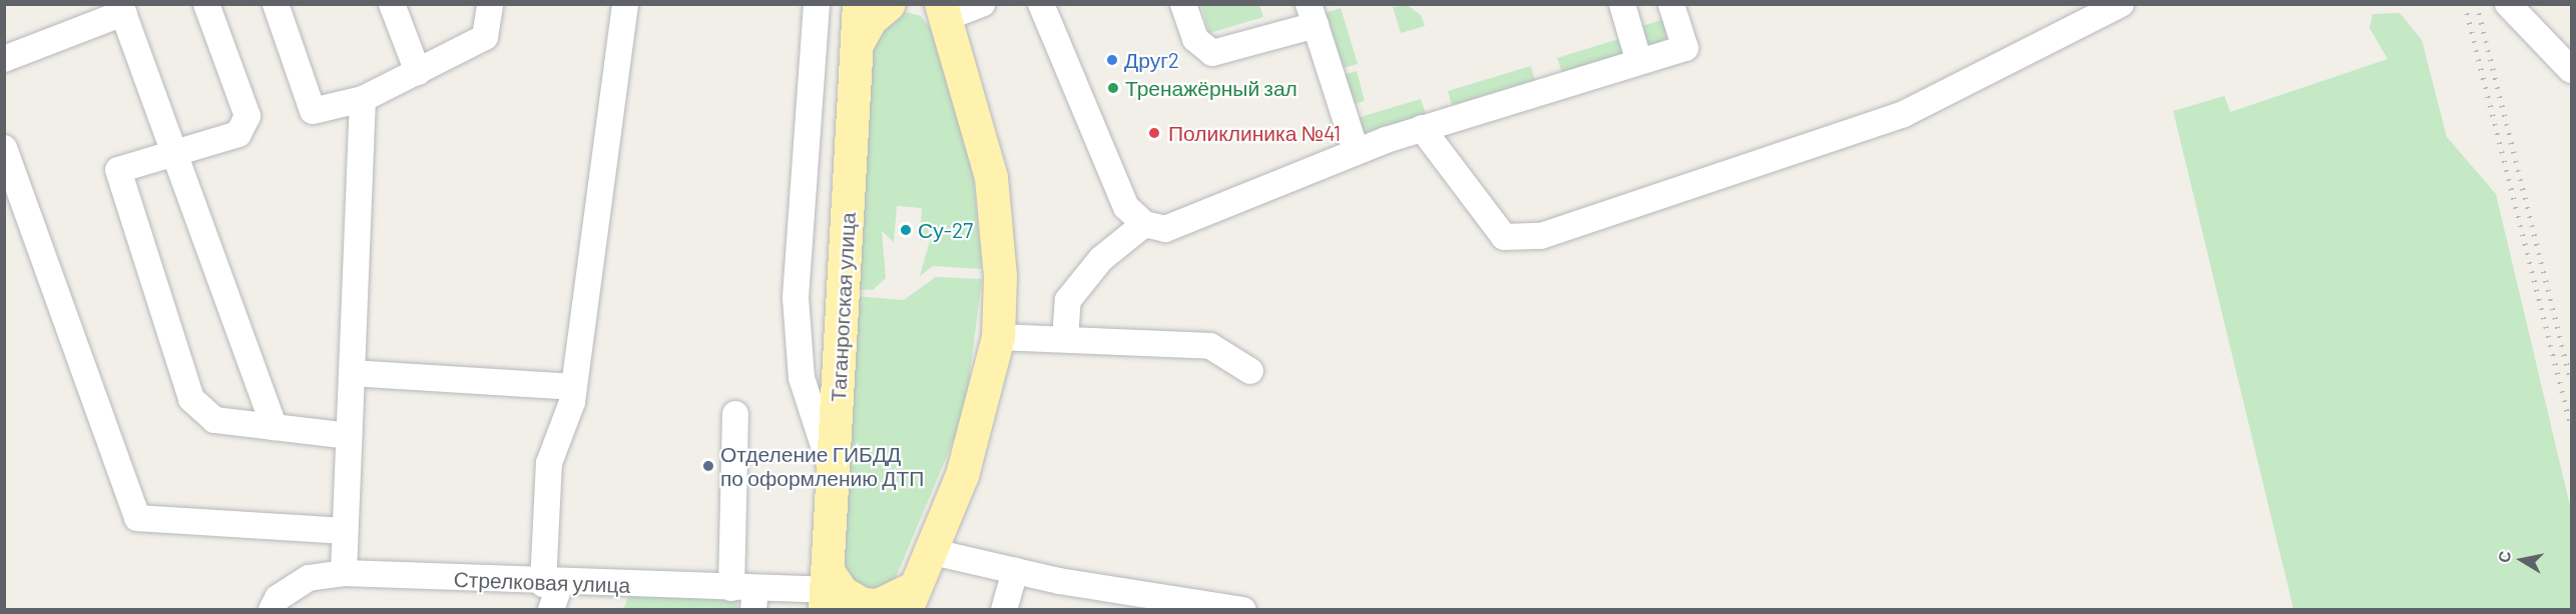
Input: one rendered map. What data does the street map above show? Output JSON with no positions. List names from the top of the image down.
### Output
{
  "streets": {
    "main road": ["Таганрогская улица"],
    "street": ["Стрелковая улица"]
  },
  "crossings": [
    ["Таганрогская улица", "Стрелковая улица"]
  ],
  "places": [
    "Друг2",
    "Тренажёрный зал",
    "Поликлиника №41",
    "Су-27",
    "Отделение ГИБДД по оформлению ДТП"
  ],
  "north": "left"
}
